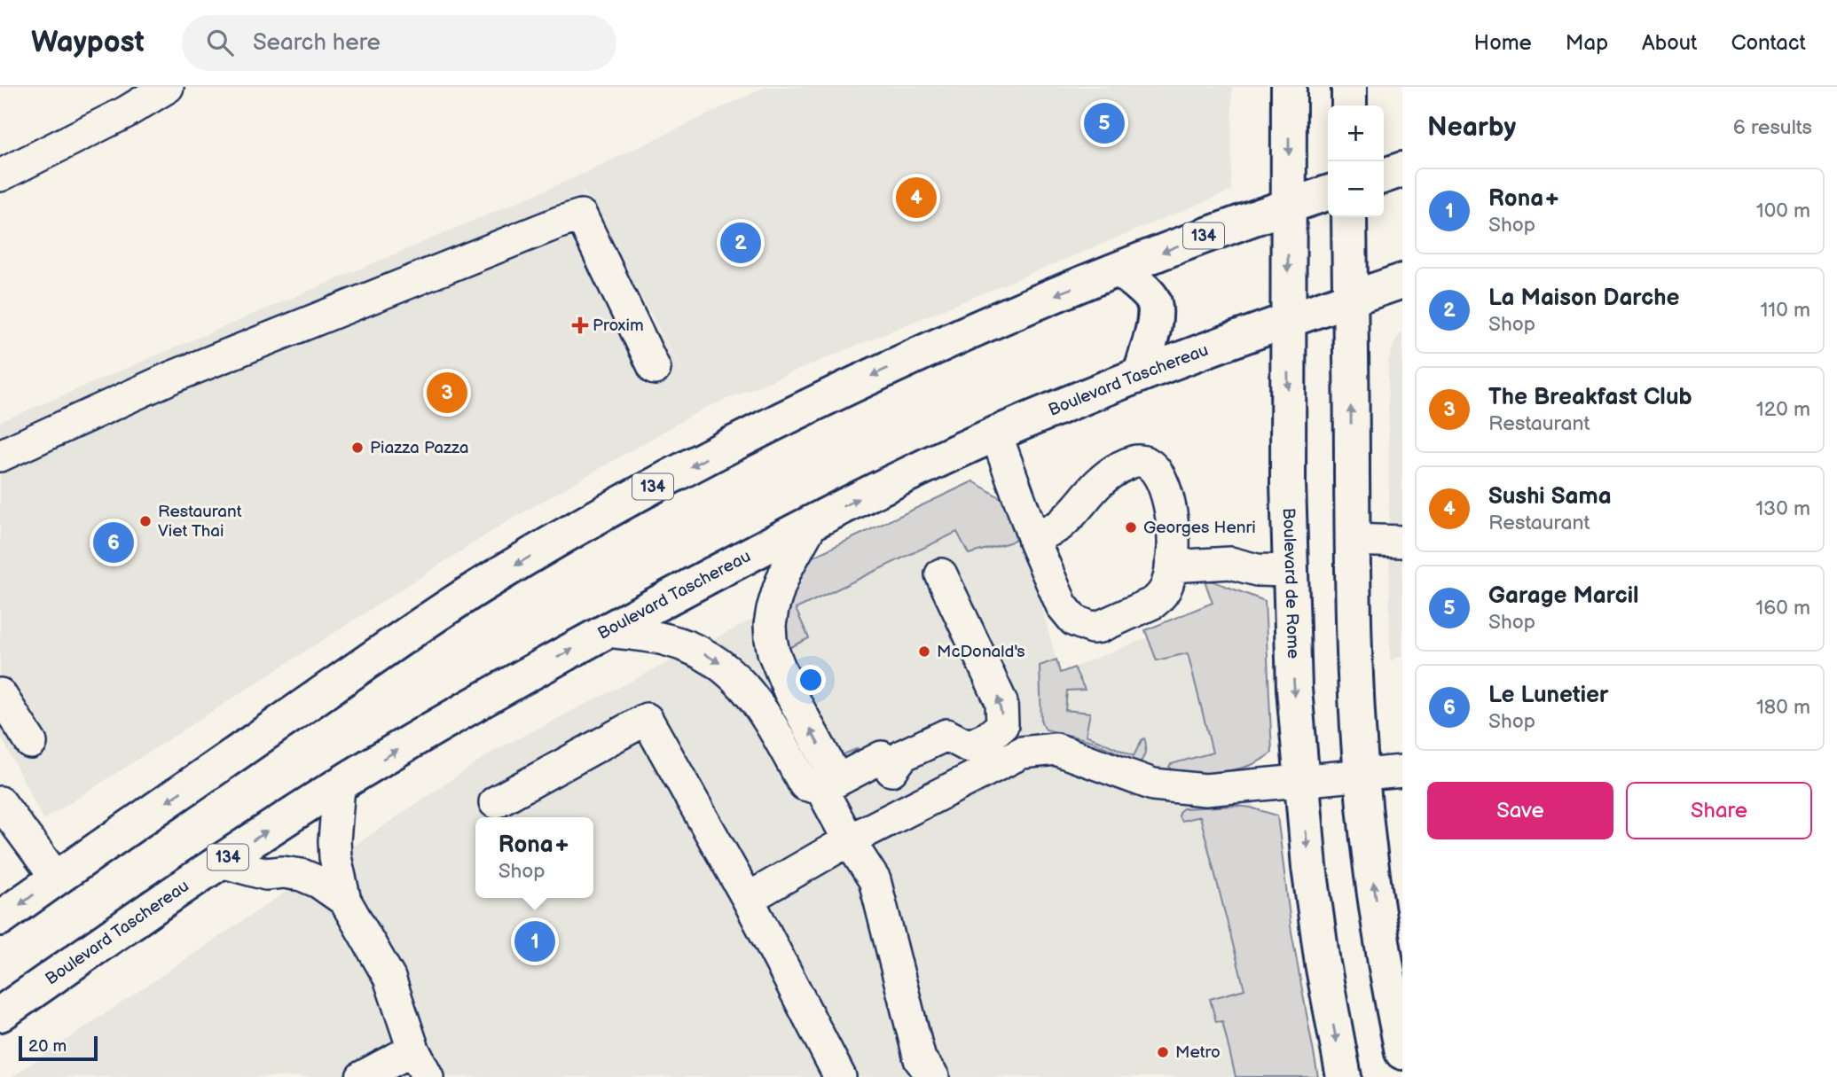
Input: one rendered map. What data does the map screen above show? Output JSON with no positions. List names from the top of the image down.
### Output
{
  "streets": {
    "main road": ["134", "Boulevard Taschereau", "Boulevard de Rome"]
  },
  "crossings": [
    ["134", "Boulevard de Rome"],
    ["Boulevard Taschereau", "Boulevard de Rome"]
  ],
  "places": {
    "health": ["Proxim"],
    "other": [
      "Piazza Pazza",
      "Restaurant Viet Thai",
      "Georges Henri",
      "McDonald's",
      "Metro"
    ]
  },
  "scale_bar": "20 m",
  "page": {
    "header": "Waypost",
    "search": "Search here",
    "nav": [
      "Home",
      "Map",
      "About",
      "Contact"
    ],
    "heading": ["Nearby", "6 results"],
    "pins": [
      "5",
      "4",
      "2",
      "3",
      "6",
      "1"
    ],
    "map_buttons": ["+", "−"],
    "list": [
      {
        "mark": "1",
        "name": "Rona+",
        "note": "Shop",
        "value": "100 m"
      },
      {
        "mark": "2",
        "name": "La Maison Darche",
        "note": "Shop",
        "value": "110 m"
      },
      {
        "mark": "3",
        "name": "The Breakfast Club",
        "note": "Restaurant",
        "value": "120 m"
      },
      {
        "mark": "4",
        "name": "Sushi Sama",
        "note": "Restaurant",
        "value": "130 m"
      },
      {
        "mark": "5",
        "name": "Garage Marcil",
        "note": "Shop",
        "value": "160 m"
      },
      {
        "mark": "6",
        "name": "Le Lunetier",
        "note": "Shop",
        "value": "180 m"
      }
    ],
    "buttons": ["Save", "Share"],
    "popup": ["Rona+", "Shop"],
    "scale": "20 m"
  }
}
